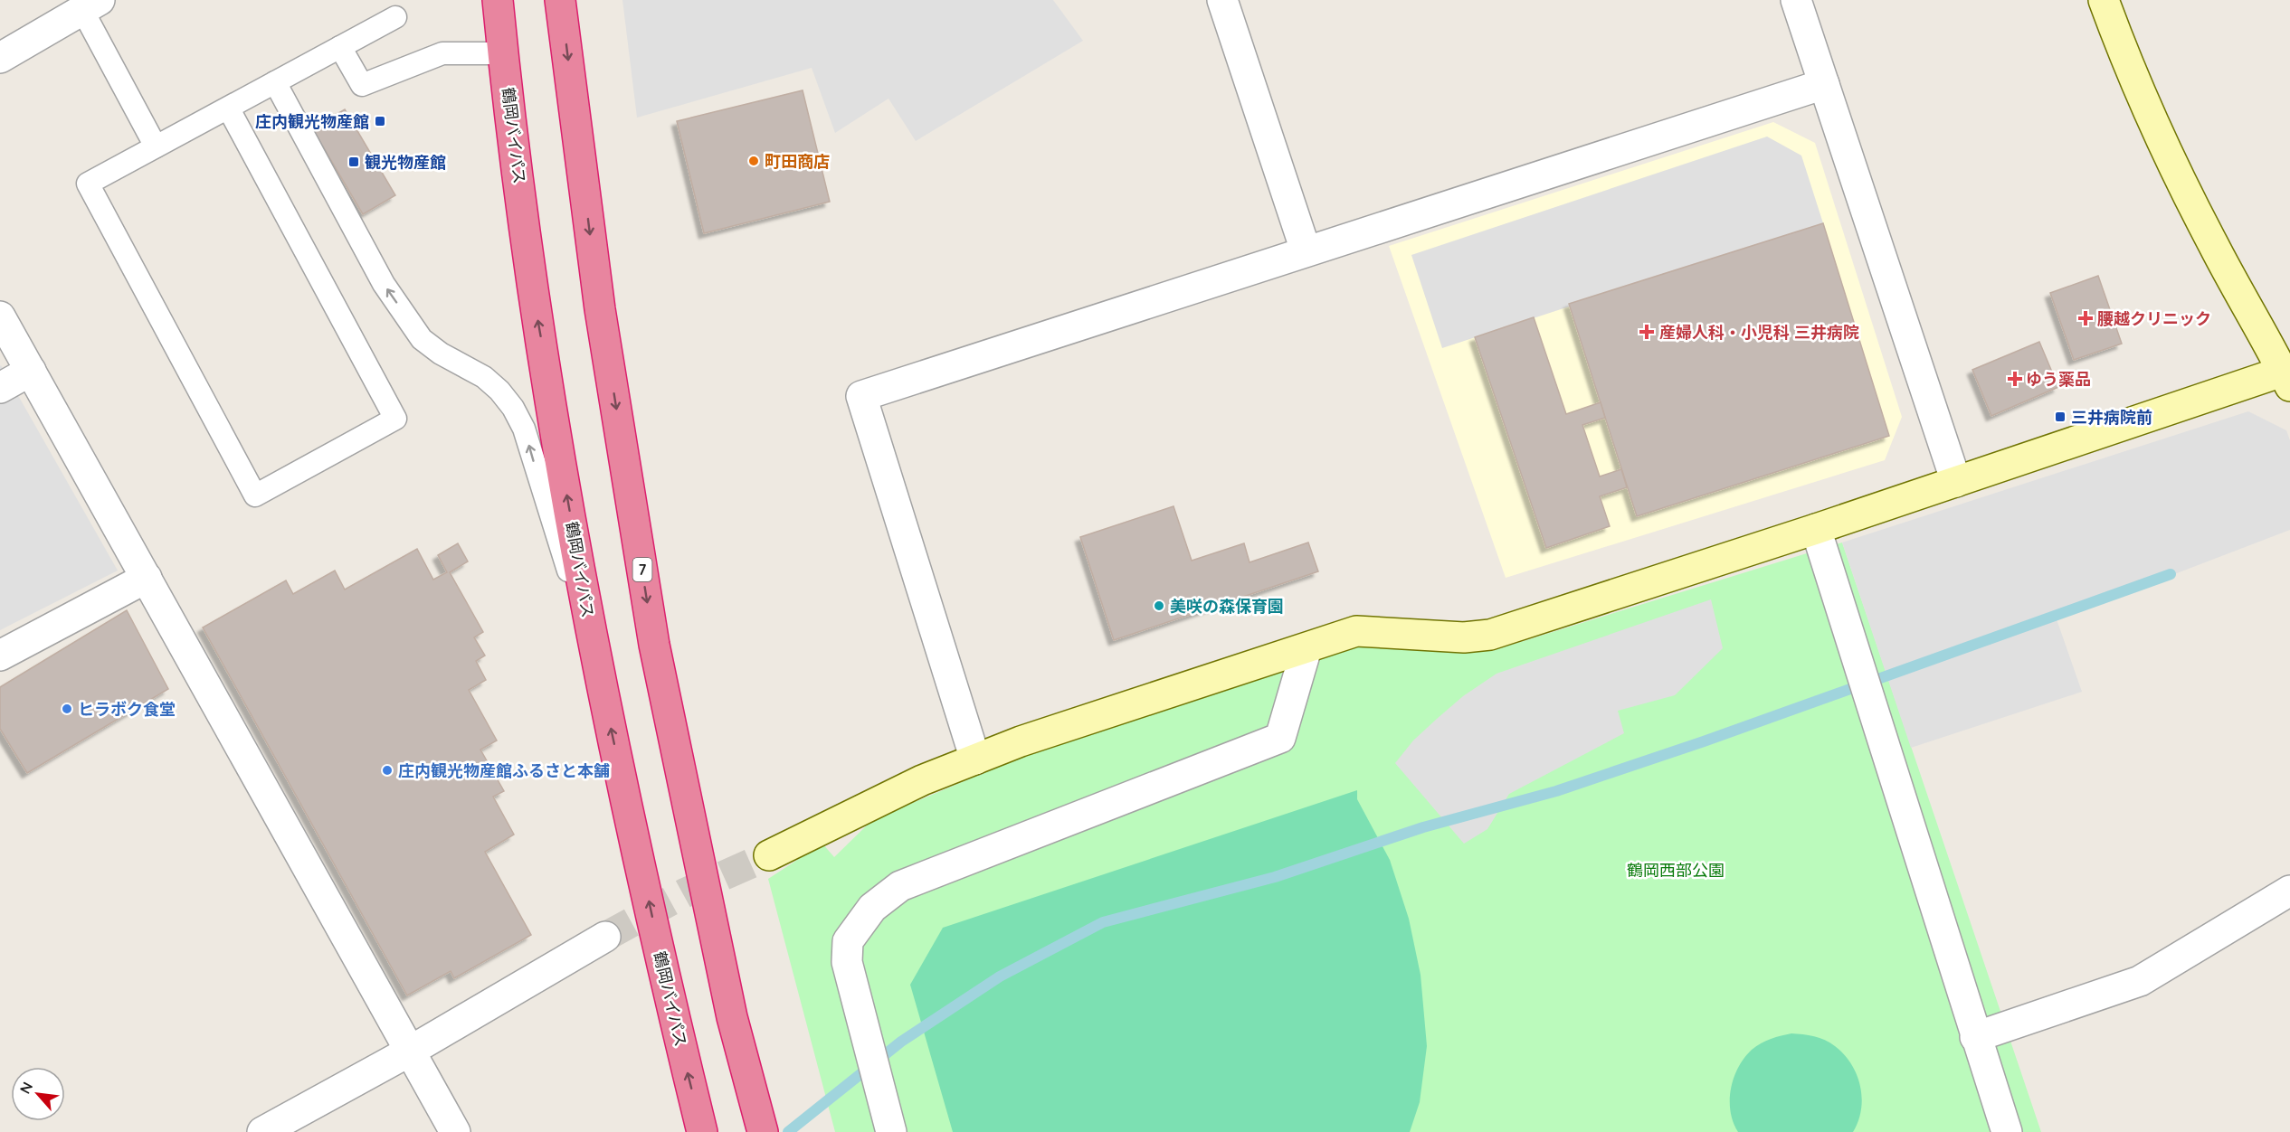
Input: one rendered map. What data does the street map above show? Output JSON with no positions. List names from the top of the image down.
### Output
{
  "streets": {
    "highway": ["鶴岡バイパス", "7"]
  },
  "parks": ["鶴岡西部公園"],
  "places": {
    "transit": ["庄内観光物産館", "観光物産館", "三井病院前"],
    "other": [
      "町田商店",
      "美咲の森保育園",
      "ヒラボク食堂",
      "庄内観光物産館ふるさと本舗"
    ],
    "health": ["腰越クリニック", "産婦人科・小児科 三井病院", "ゆう薬品"]
  },
  "north": "top left"
}
